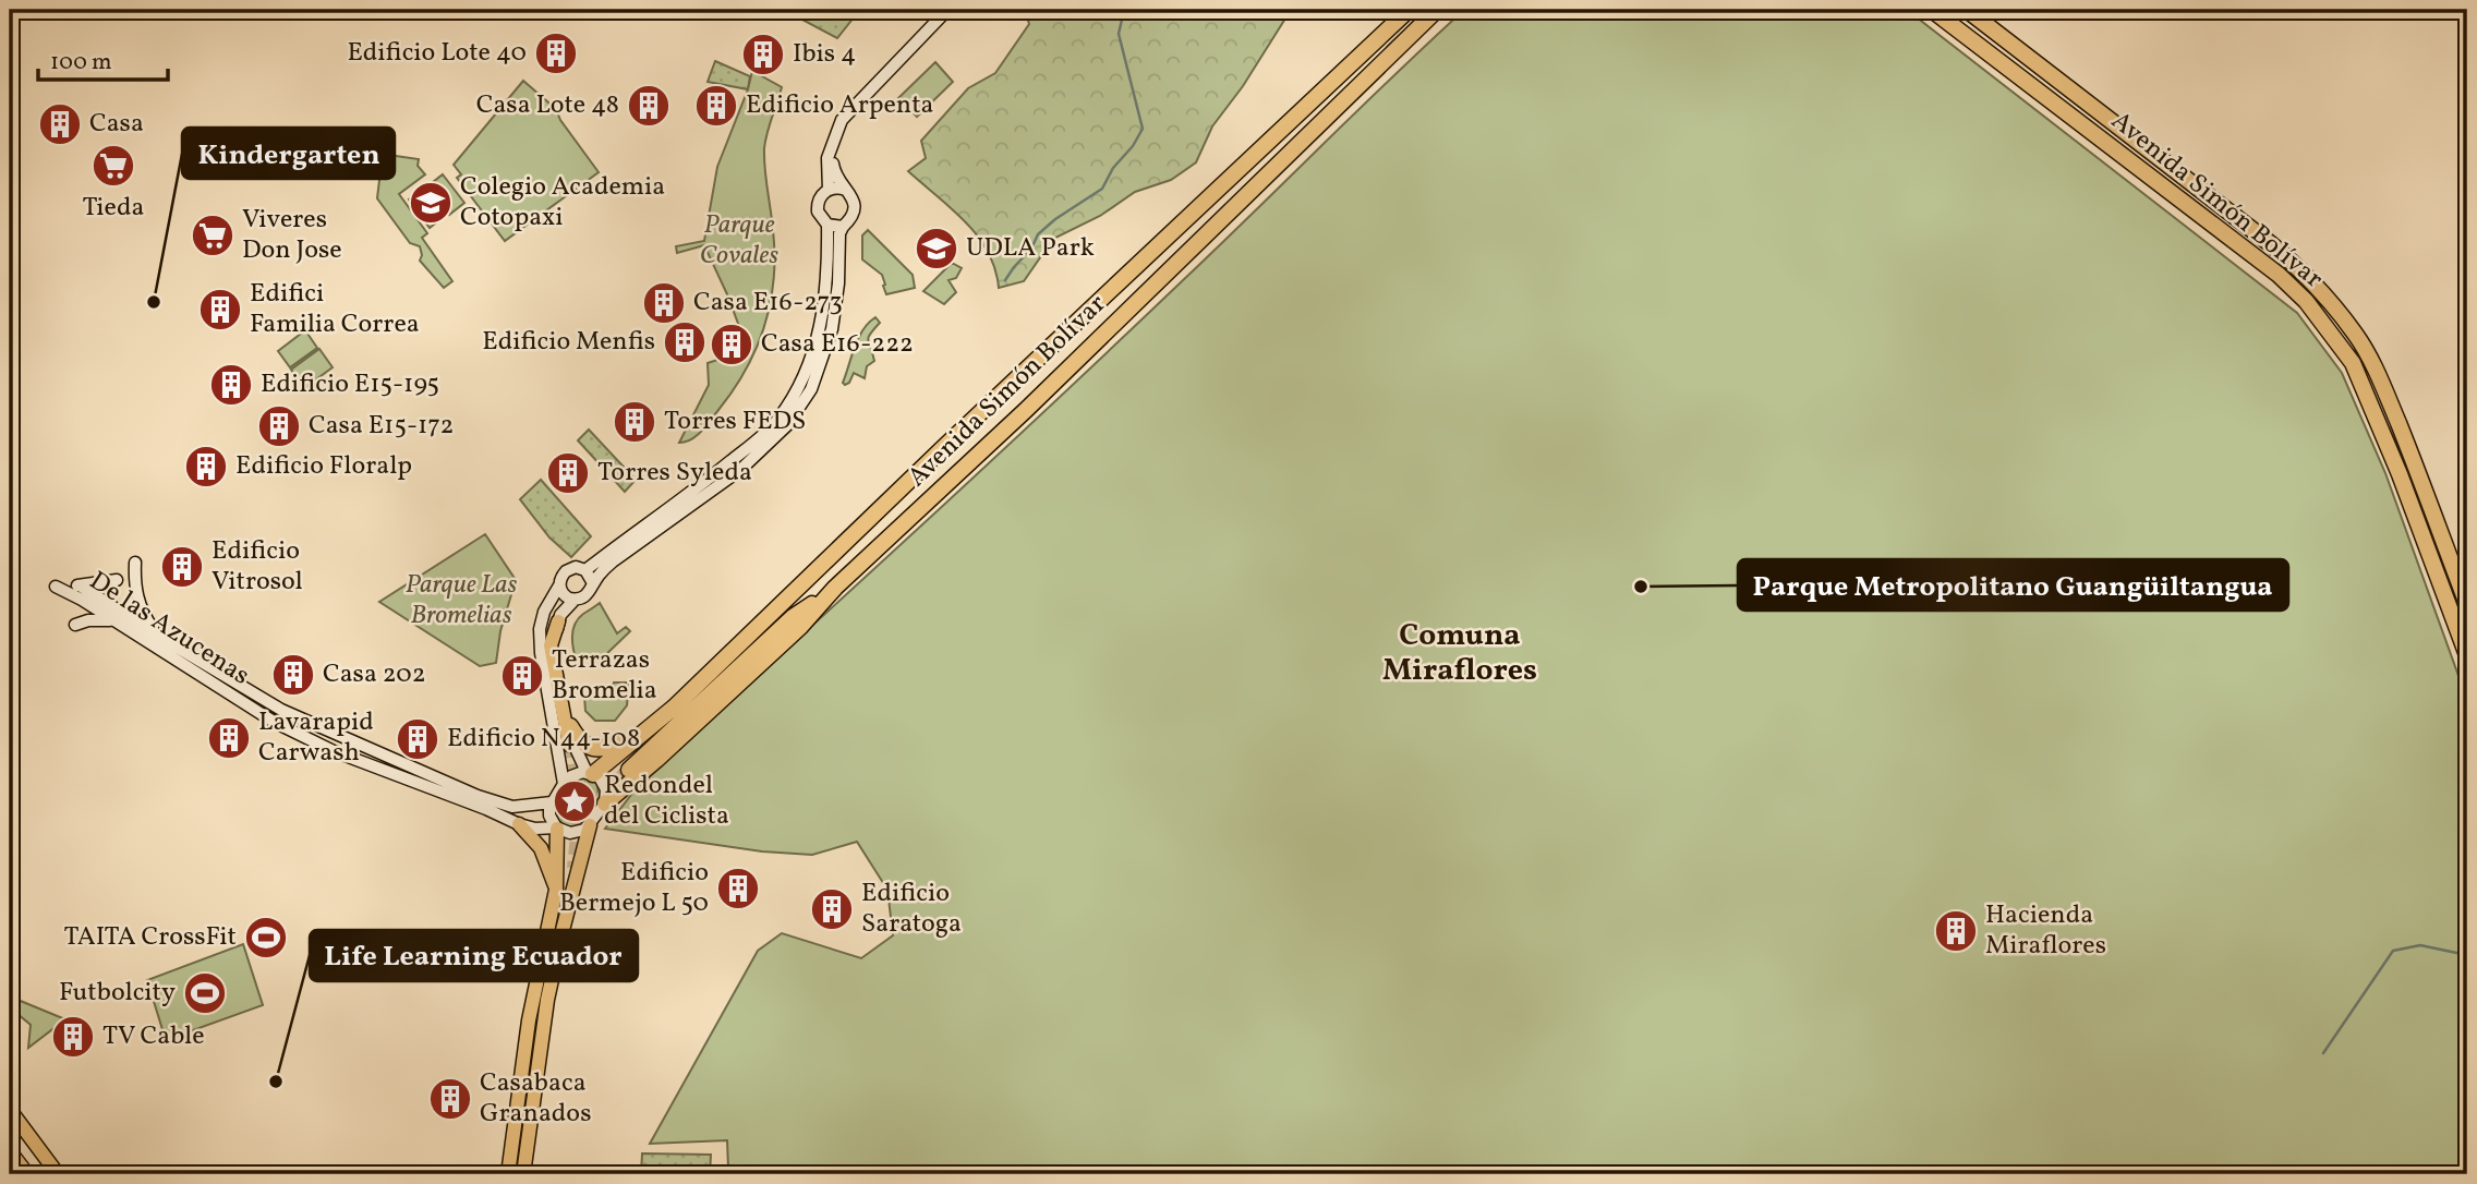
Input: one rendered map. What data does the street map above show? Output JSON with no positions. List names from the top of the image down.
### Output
{
  "streets": {
    "highway": ["Avenida Simón Bolívar"],
    "street": ["De las Azucenas"]
  },
  "crossings": [
    ["Avenida Simón Bolívar", "De las Azucenas"]
  ],
  "districts": ["Comuna Miraflores"],
  "parks": ["Parque Covales", "Parque Las Bromelias"],
  "places": {
    "building": [
      "Edificio Lote 40",
      "Ibis 4",
      "Casa Lote 48",
      "Edificio Arpenta",
      "Casa",
      "Casa E16-273",
      "Edifici Familia Correa",
      "Edificio Menfis",
      "Casa E16-222",
      "Edificio E15-195",
      "Torres FEDS",
      "Casa E15-172",
      "Edificio Floralp",
      "Torres Syleda",
      "Edificio Vitrosol",
      "Casa 202",
      "Terrazas Bromelia",
      "Lavarapid Carwash",
      "Edificio N44-108",
      "Edificio Bermejo L 50",
      "Edificio Saratoga",
      "Hacienda Miraflores",
      "TV Cable",
      "Casabaca Granados"
    ],
    "supermarket": ["Tieda", "Viveres Don Jose"],
    "school or university": ["Colegio Academia Cotopaxi", "UDLA Park"],
    "other": ["Kindergarten", "Parque Metropolitano Guangüiltangua", "Life Learning Ecuador"],
    "place": ["Redondel del Ciclista"],
    "sports": ["TAITA CrossFit", "Futbolcity"]
  },
  "scale_bar": "100 m"
}
